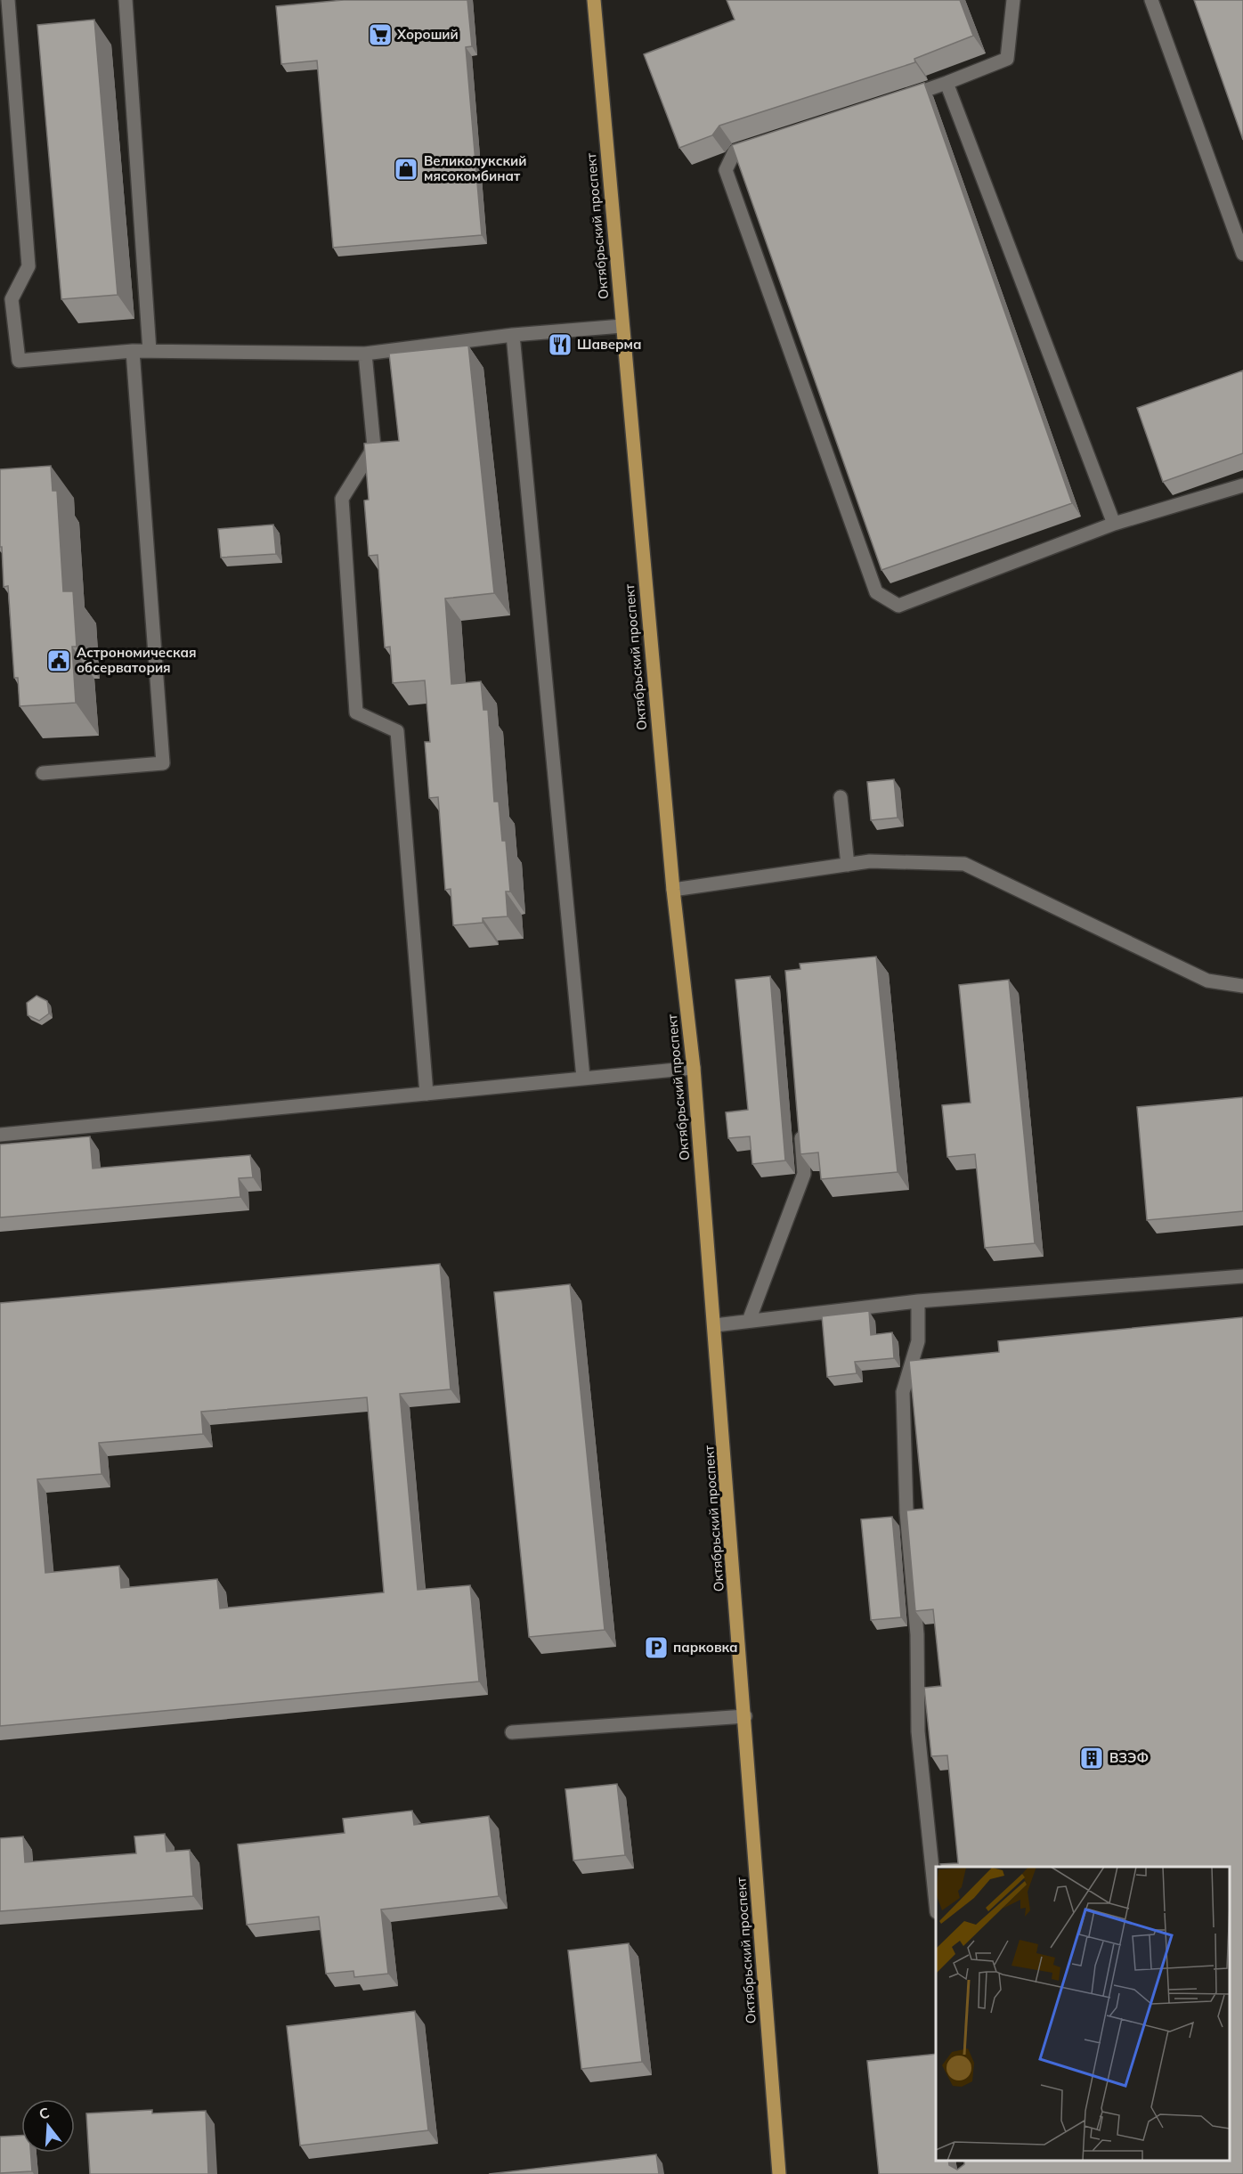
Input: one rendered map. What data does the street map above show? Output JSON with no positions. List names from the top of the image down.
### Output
{
  "streets": {
    "main road": ["Октябрьский проспект"]
  },
  "places": {
    "supermarket": ["Хороший"],
    "shop": ["Великолукский мясокомбинат"],
    "restaurant": ["Шаверма"],
    "public building": ["Aстрономическая обсерватория"],
    "parking": ["парковка"],
    "building": ["ВЗЭФ"]
  },
  "north": "top"
}
